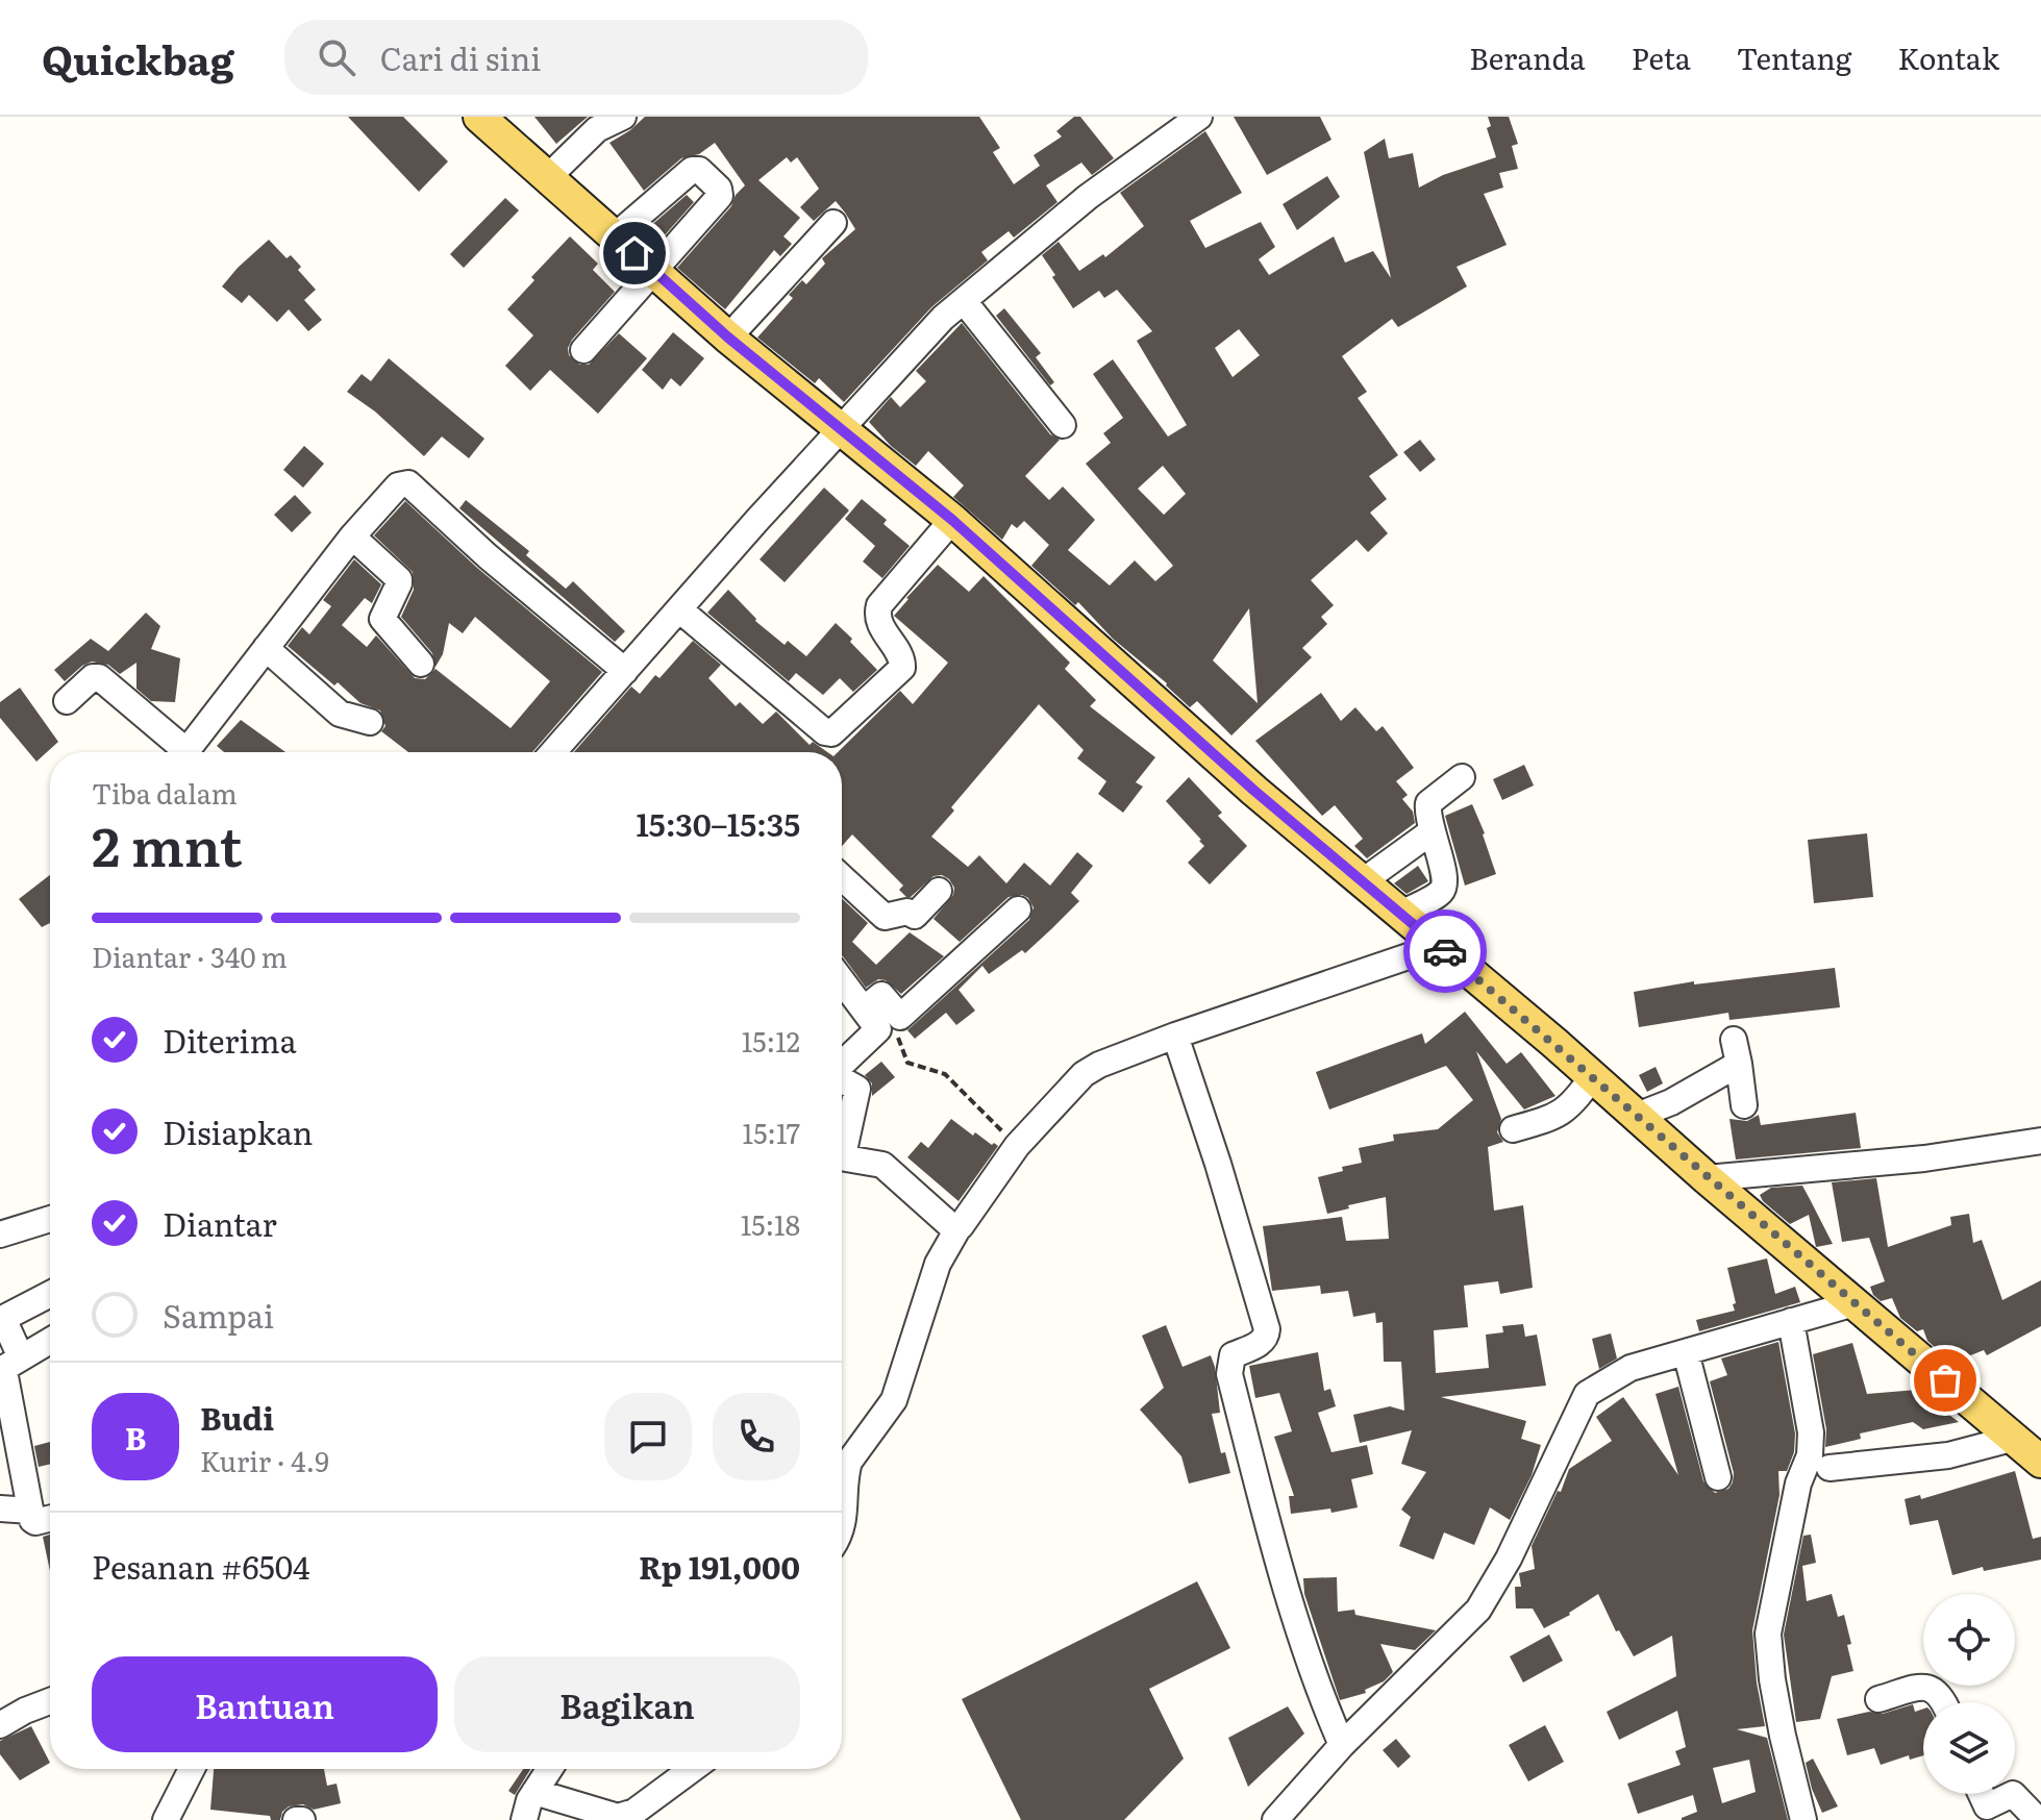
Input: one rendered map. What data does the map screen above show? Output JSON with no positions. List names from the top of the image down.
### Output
{
  "page": {
    "header": "Quickbag",
    "search": "Cari di sini",
    "nav": [
      "Beranda",
      "Peta",
      "Tentang",
      "Kontak"
    ],
    "heading": ["2 mnt", "Tiba dalam", "15:30–15:35"],
    "panel": [
      "Budi",
      "Kurir · 4.9",
      "Pesanan #6504",
      "Rp 191,000"
    ],
    "bar": "Diantar · 340 m",
    "list": [
      ["Diterima", "15:12"],
      ["Disiapkan", "15:17"],
      ["Diantar", "15:18"],
      "Sampai"
    ],
    "round": "B",
    "buttons": ["Bantuan", "Bagikan"]
  }
}
